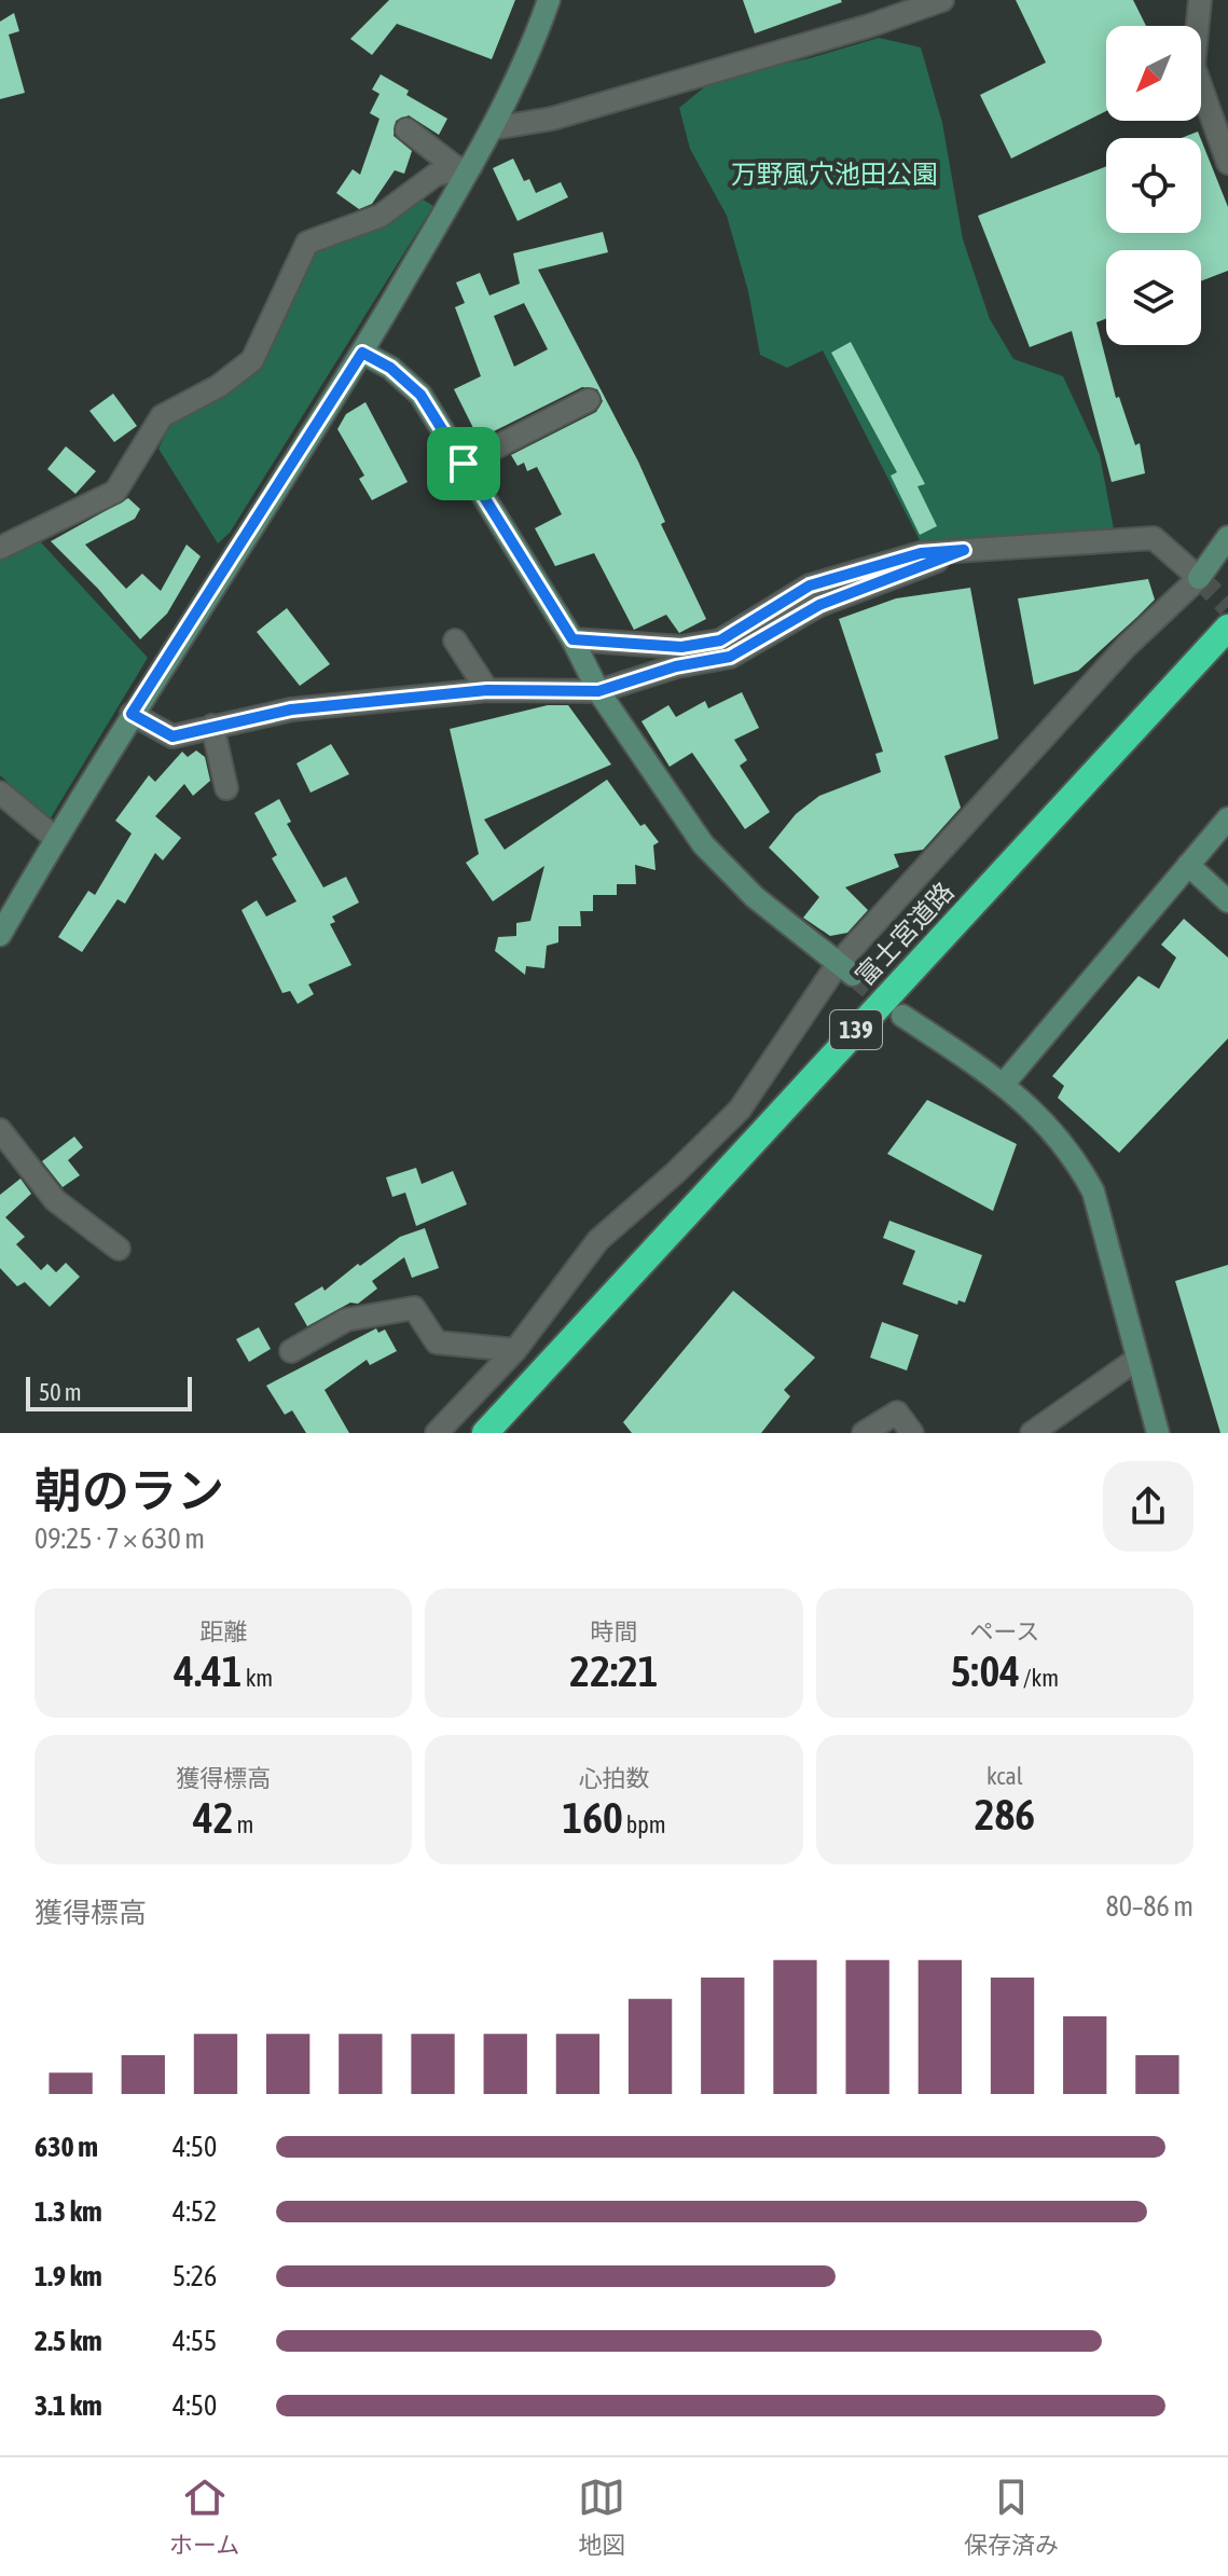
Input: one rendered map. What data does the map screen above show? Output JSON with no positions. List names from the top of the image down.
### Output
{
  "streets": {
    "highway": ["富士宮道路", "139"]
  },
  "parks": ["万野風穴池田公園"],
  "scale_bar": "50 m",
  "north": "bottom left",
  "page": {
    "scale": "50 m",
    "heading": ["朝のラン", "09:25 · 7 × 630 m"],
    "stats": [
      ["距離", "4.41 km"],
      ["時間", "22:21"],
      ["ペース", "5:04 /km"],
      ["獲得標高", "42 m"],
      ["心拍数", "160 bpm"],
      ["kcal", "286"]
    ],
    "chart": ["獲得標高", "80–86 m"],
    "list": [
      {
        "name": "630 m",
        "note": "4:50"
      },
      {
        "name": "1.3 km",
        "note": "4:52"
      },
      {
        "name": "1.9 km",
        "note": "5:26"
      },
      {
        "name": "2.5 km",
        "note": "4:55"
      },
      {
        "name": "3.1 km",
        "note": "4:50"
      }
    ],
    "tabs": ["ホーム", "地図", "保存済み"]
  }
}
